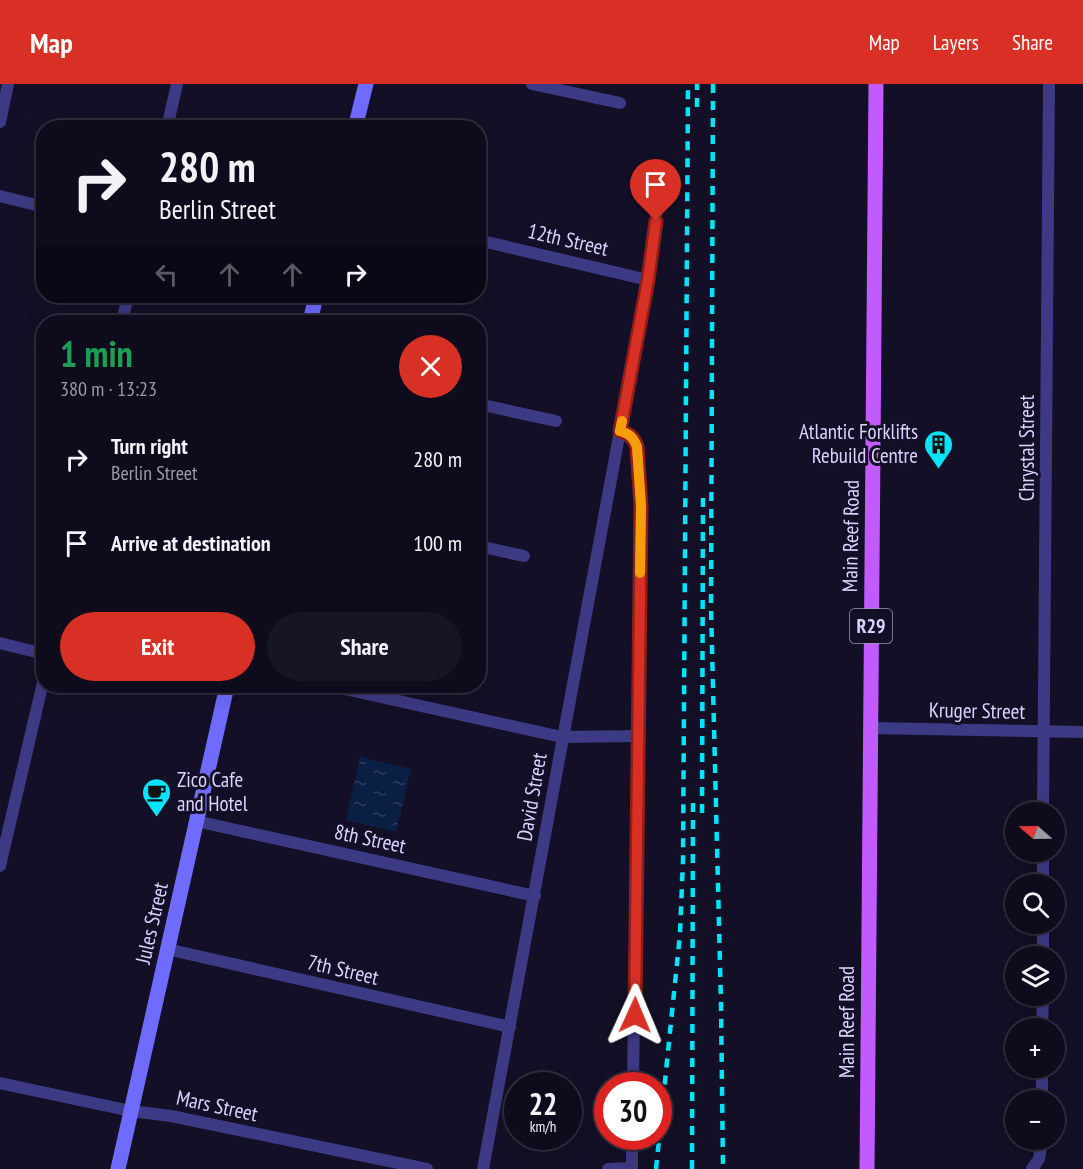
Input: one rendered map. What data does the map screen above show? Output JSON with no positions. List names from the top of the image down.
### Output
{
  "streets": {
    "main road": ["Main Reef Road", "R29", "Jules Street"],
    "street": [
      "12th Street",
      "Chrystal Street",
      "Kruger Street",
      "David Street",
      "8th Street",
      "7th Street",
      "Mars Street"
    ]
  },
  "crossings": [
    ["12th Street", "David Street"],
    ["Chrystal Street", "Kruger Street"],
    ["Main Reef Road", "Kruger Street"],
    ["David Street", "8th Street"],
    ["David Street", "7th Street"],
    ["8th Street", "Jules Street"],
    ["Jules Street", "7th Street"],
    ["Jules Street", "Mars Street"]
  ],
  "places": {
    "building": ["Atlantic Forklifts Rebuild Centre"],
    "cafe": ["Zico Cafe and Hotel"]
  },
  "north": "left",
  "page": {
    "header": "Map",
    "nav": ["Map", "Layers", "Share"],
    "turn": ["280 m", "Berlin Street"],
    "heading": ["1 min", "380 m · 13:23"],
    "list": [
      {
        "name": "Turn right",
        "note": "Berlin Street",
        "value": "280 m"
      },
      {
        "name": "Arrive at destination",
        "value": "100 m"
      }
    ],
    "buttons": ["Exit", "Share"],
    "map_buttons": ["+", "−"],
    "speed": "22 km/h",
    "limit": "30"
  }
}
